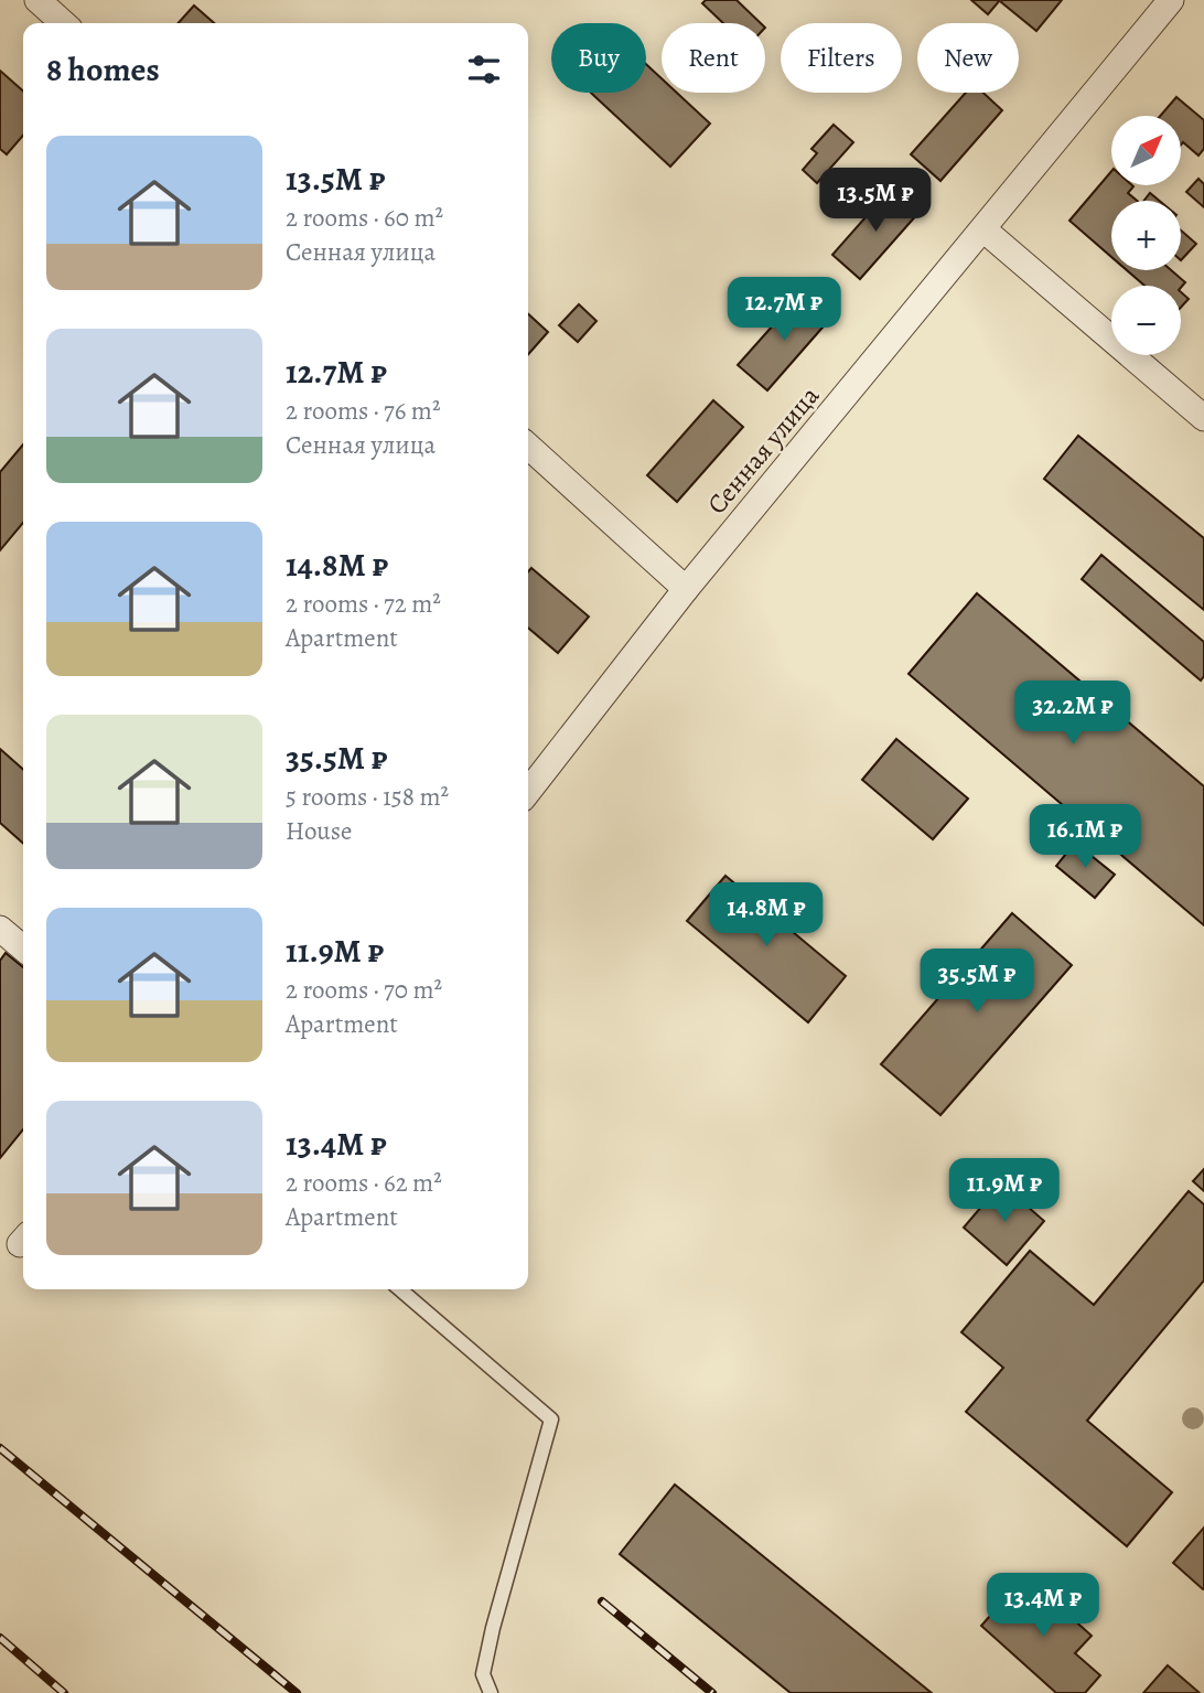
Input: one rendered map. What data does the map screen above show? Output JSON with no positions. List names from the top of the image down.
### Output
{
  "streets": {
    "street": ["Сенная улица"]
  },
  "north": "top right",
  "page": {
    "chip": [
      "Buy",
      "Rent",
      "Filters",
      "New"
    ],
    "heading": "8 homes",
    "map_buttons": ["+", "−"],
    "list": [
      {
        "name": "13.5M ₽",
        "note": "2 rooms · 60 m² · Сенная улица"
      },
      {
        "name": "12.7M ₽",
        "note": "2 rooms · 76 m² · Сенная улица"
      },
      {
        "name": "14.8M ₽",
        "note": "2 rooms · 72 m² · Apartment"
      },
      {
        "name": "35.5M ₽",
        "note": "5 rooms · 158 m² · House"
      },
      {
        "name": "11.9M ₽",
        "note": "2 rooms · 70 m² · Apartment"
      },
      {
        "name": "13.4M ₽",
        "note": "2 rooms · 62 m² · Apartment"
      }
    ],
    "price": [
      "13.5M ₽",
      "12.7M ₽",
      "32.2M ₽",
      "16.1M ₽",
      "14.8M ₽",
      "35.5M ₽",
      "11.9M ₽",
      "13.4M ₽"
    ]
  }
}
